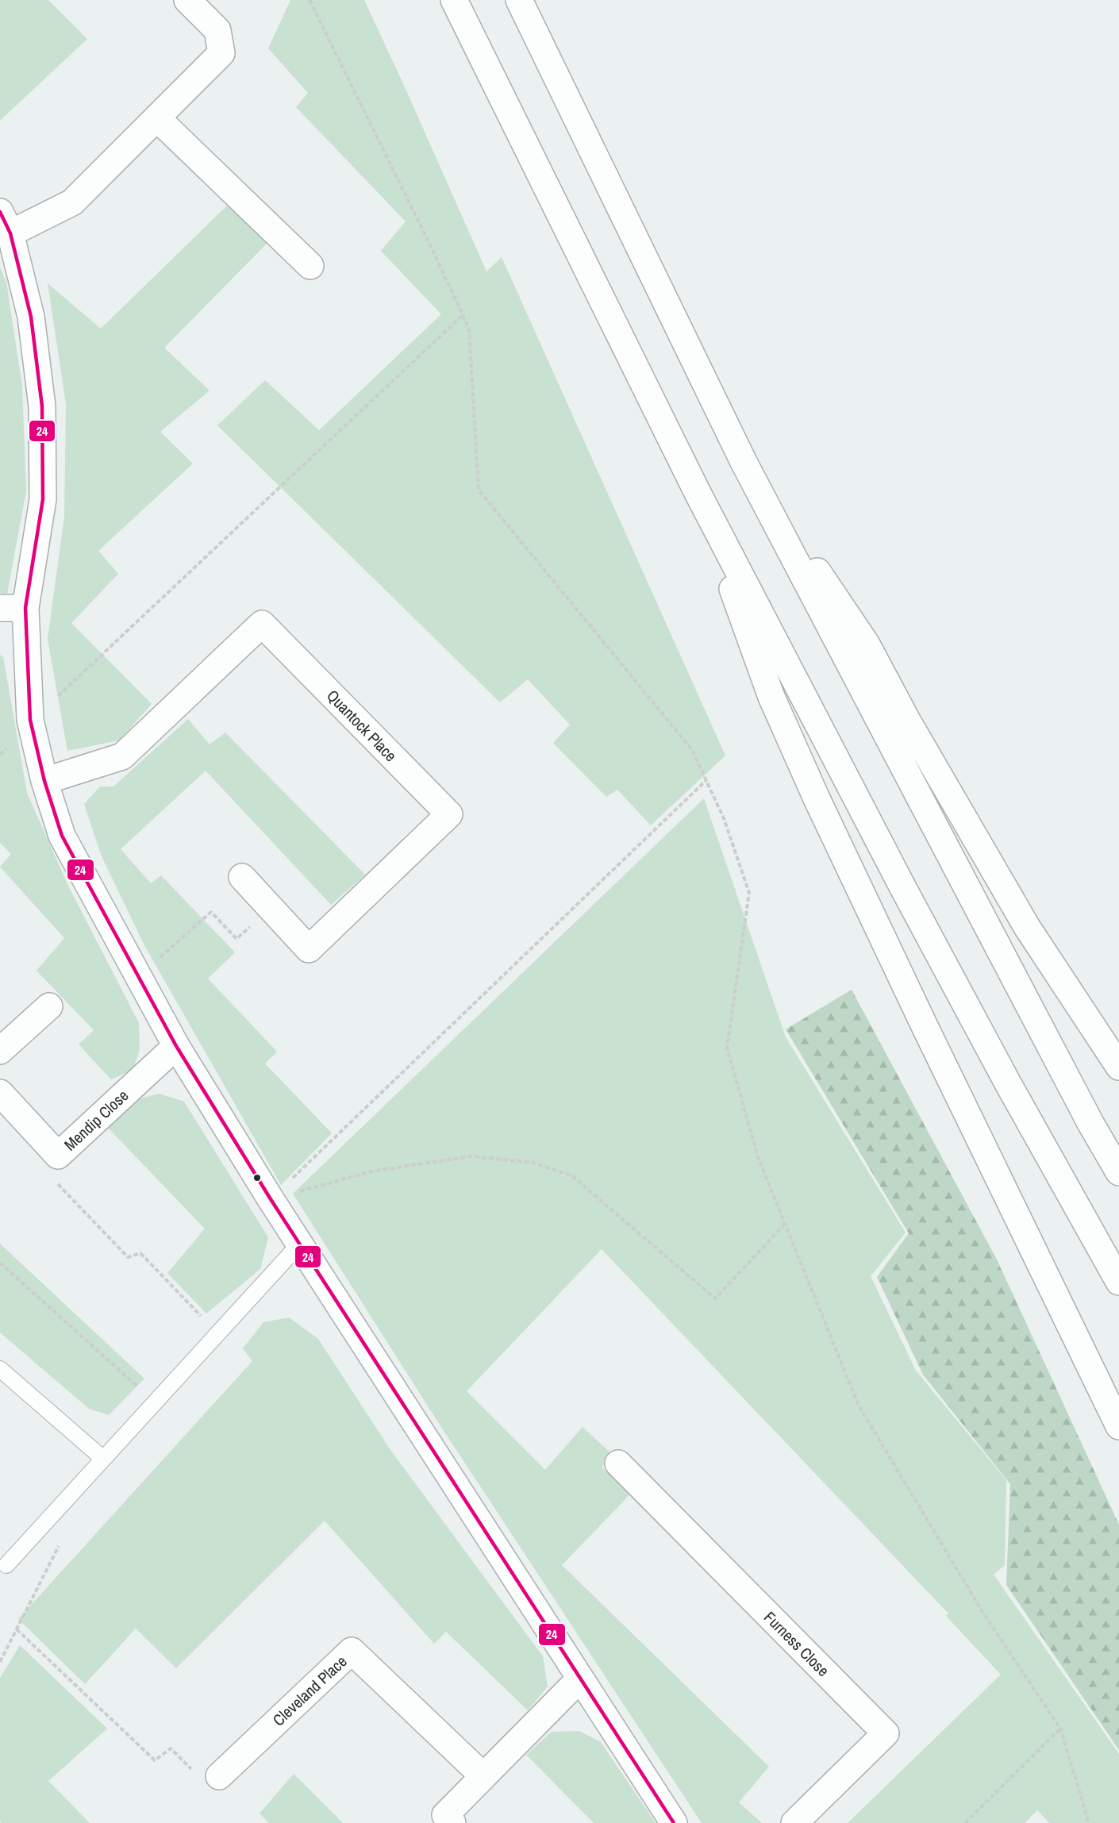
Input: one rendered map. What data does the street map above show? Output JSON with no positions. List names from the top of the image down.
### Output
{
  "streets": {
    "main road": [
      "Quantock Place",
      "Mendip Close",
      "Furness Close",
      "Cleveland Place"
    ]
  },
  "lines": ["transit line 24"]
}
